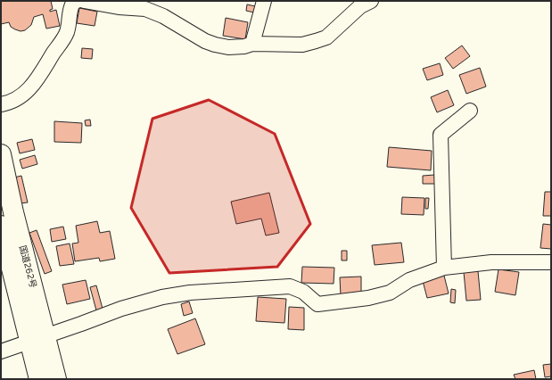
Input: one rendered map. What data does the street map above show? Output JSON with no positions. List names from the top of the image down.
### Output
{
  "streets": {
    "highway": ["国道262号"]
  }
}
